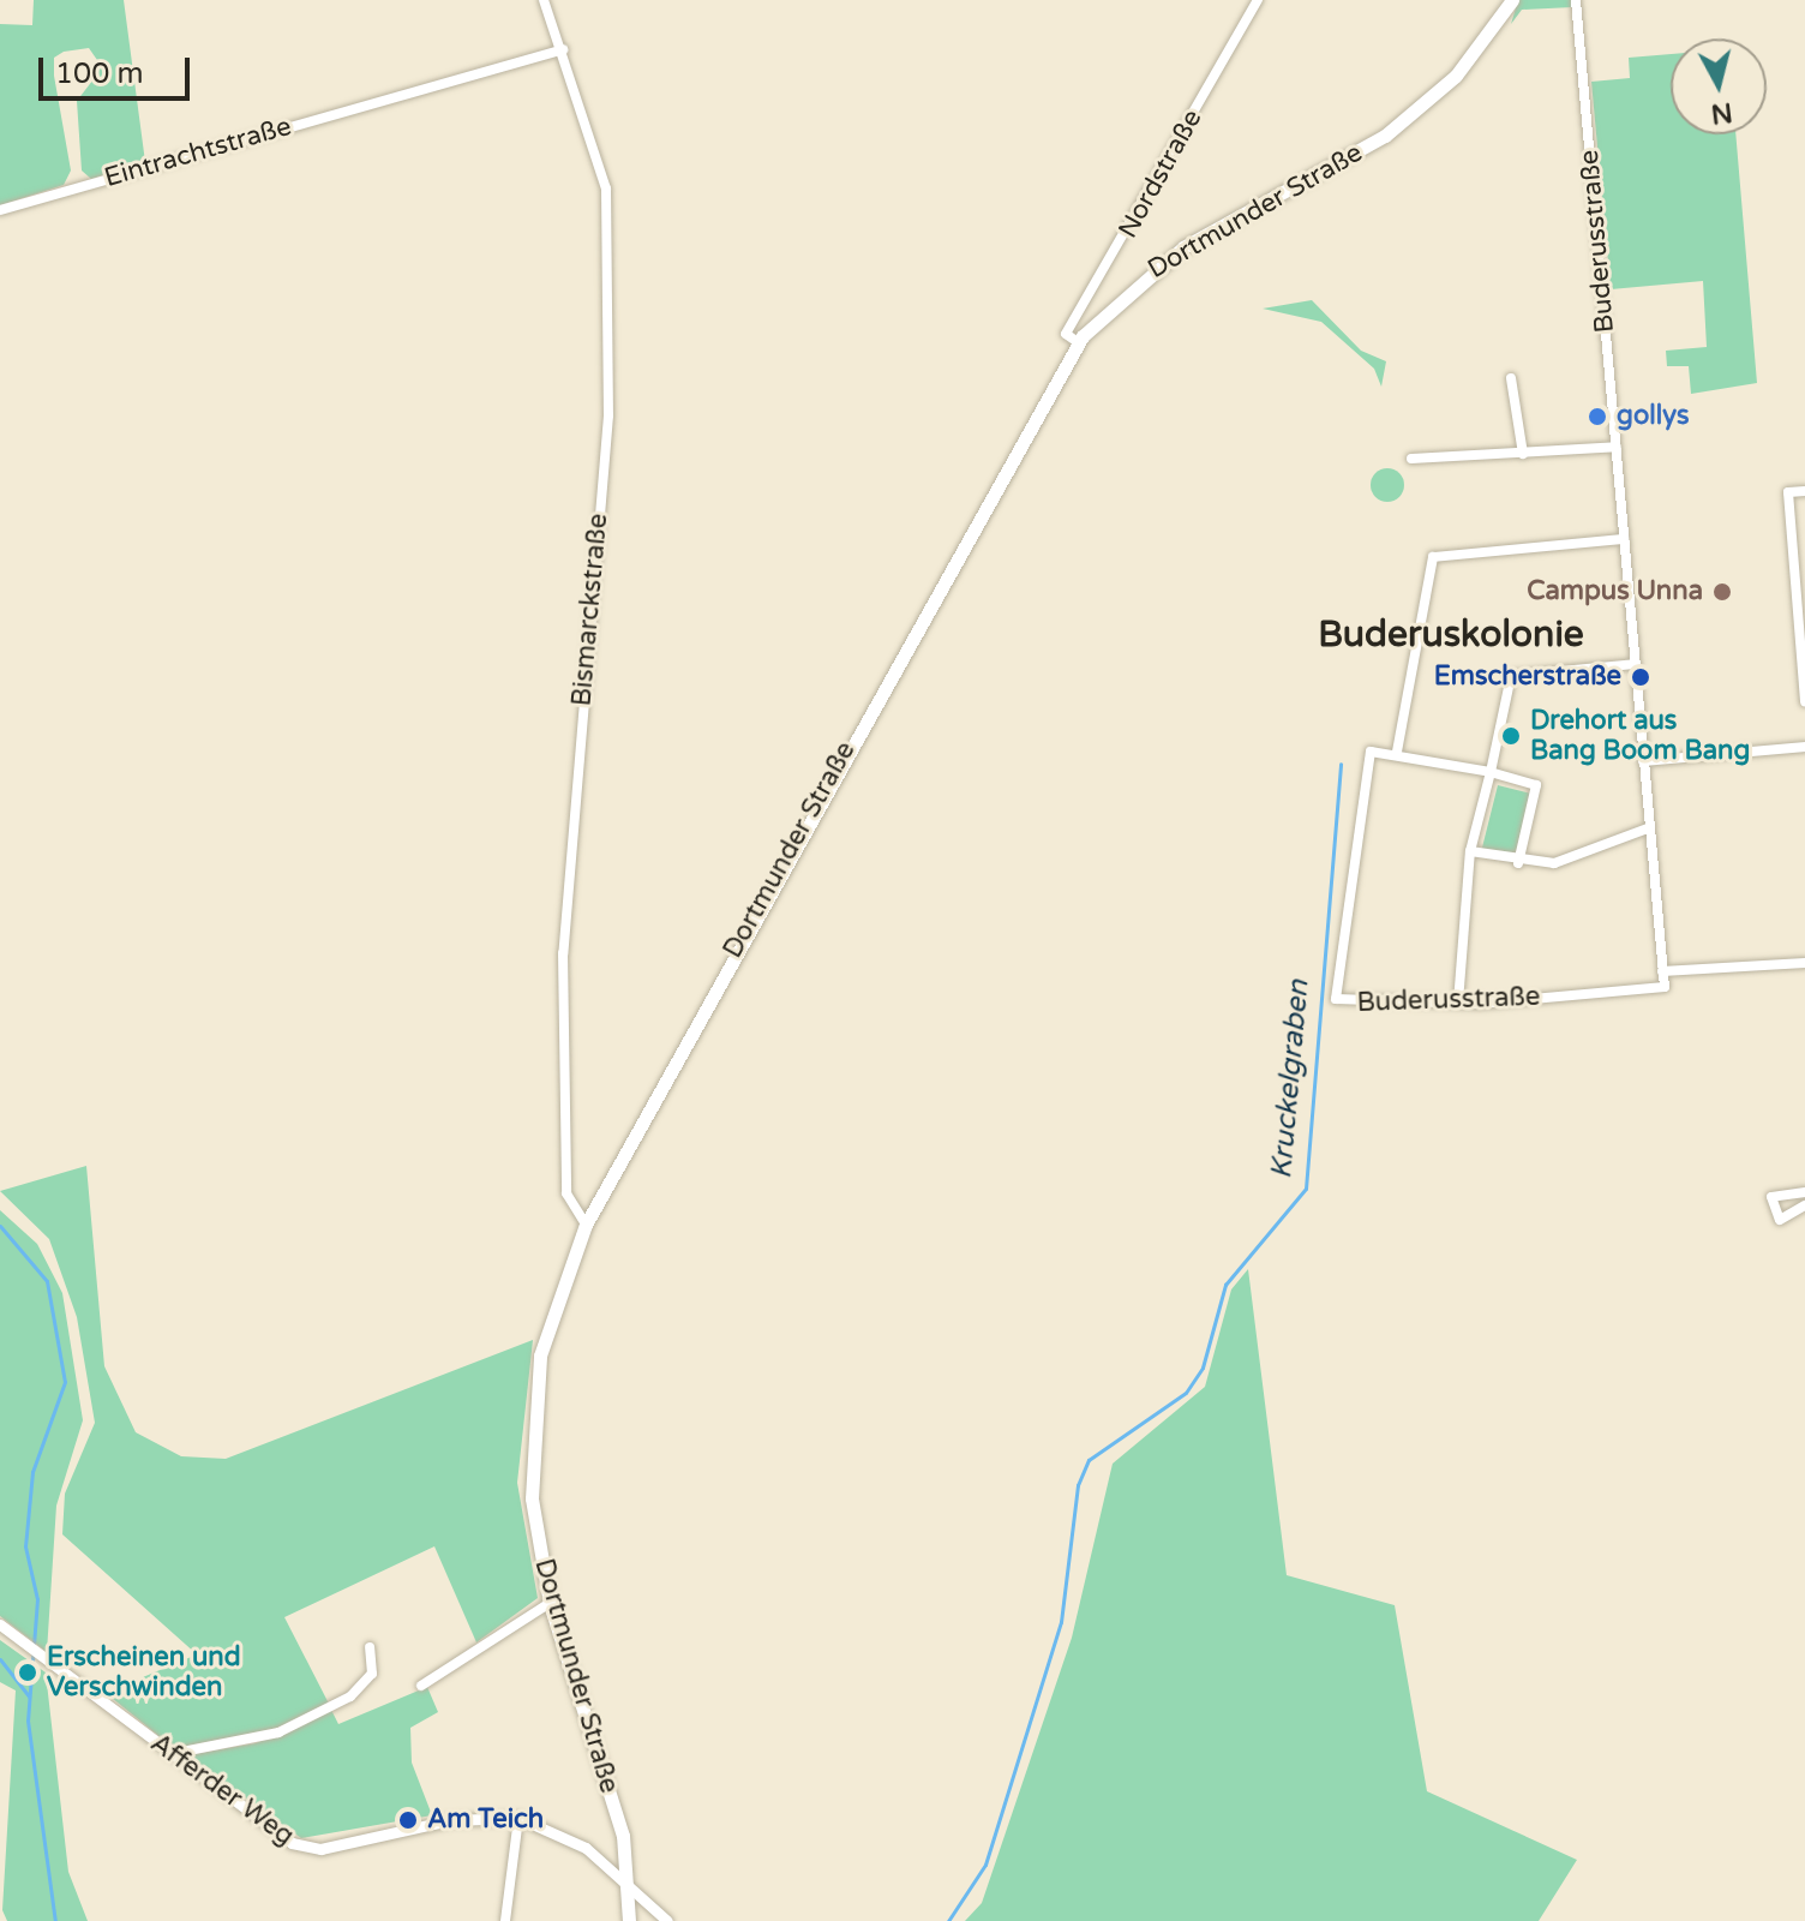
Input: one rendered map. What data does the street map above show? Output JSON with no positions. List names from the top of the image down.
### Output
{
  "streets": {
    "main road": ["Dortmunder Straße"],
    "street": [
      "Eintrachtstraße",
      "Nordstraße",
      "Buderusstraße",
      "Bismarckstraße",
      "Afferder Weg"
    ]
  },
  "crossings": [
    ["Eintrachtstraße", "Bismarckstraße"],
    ["Nordstraße", "Dortmunder Straße"],
    ["Dortmunder Straße", "Bismarckstraße"],
    ["Dortmunder Straße", "Afferder Weg"]
  ],
  "districts": ["Buderuskolonie"],
  "water": ["Kruckelgraben"],
  "places": [
    "gollys",
    "Campus Unna",
    "Emscherstraße",
    "Drehort aus Bang Boom Bang",
    "Erscheinen und Verschwinden",
    "Am Teich"
  ],
  "scale_bar": "100 m",
  "north": "bottom"
}
